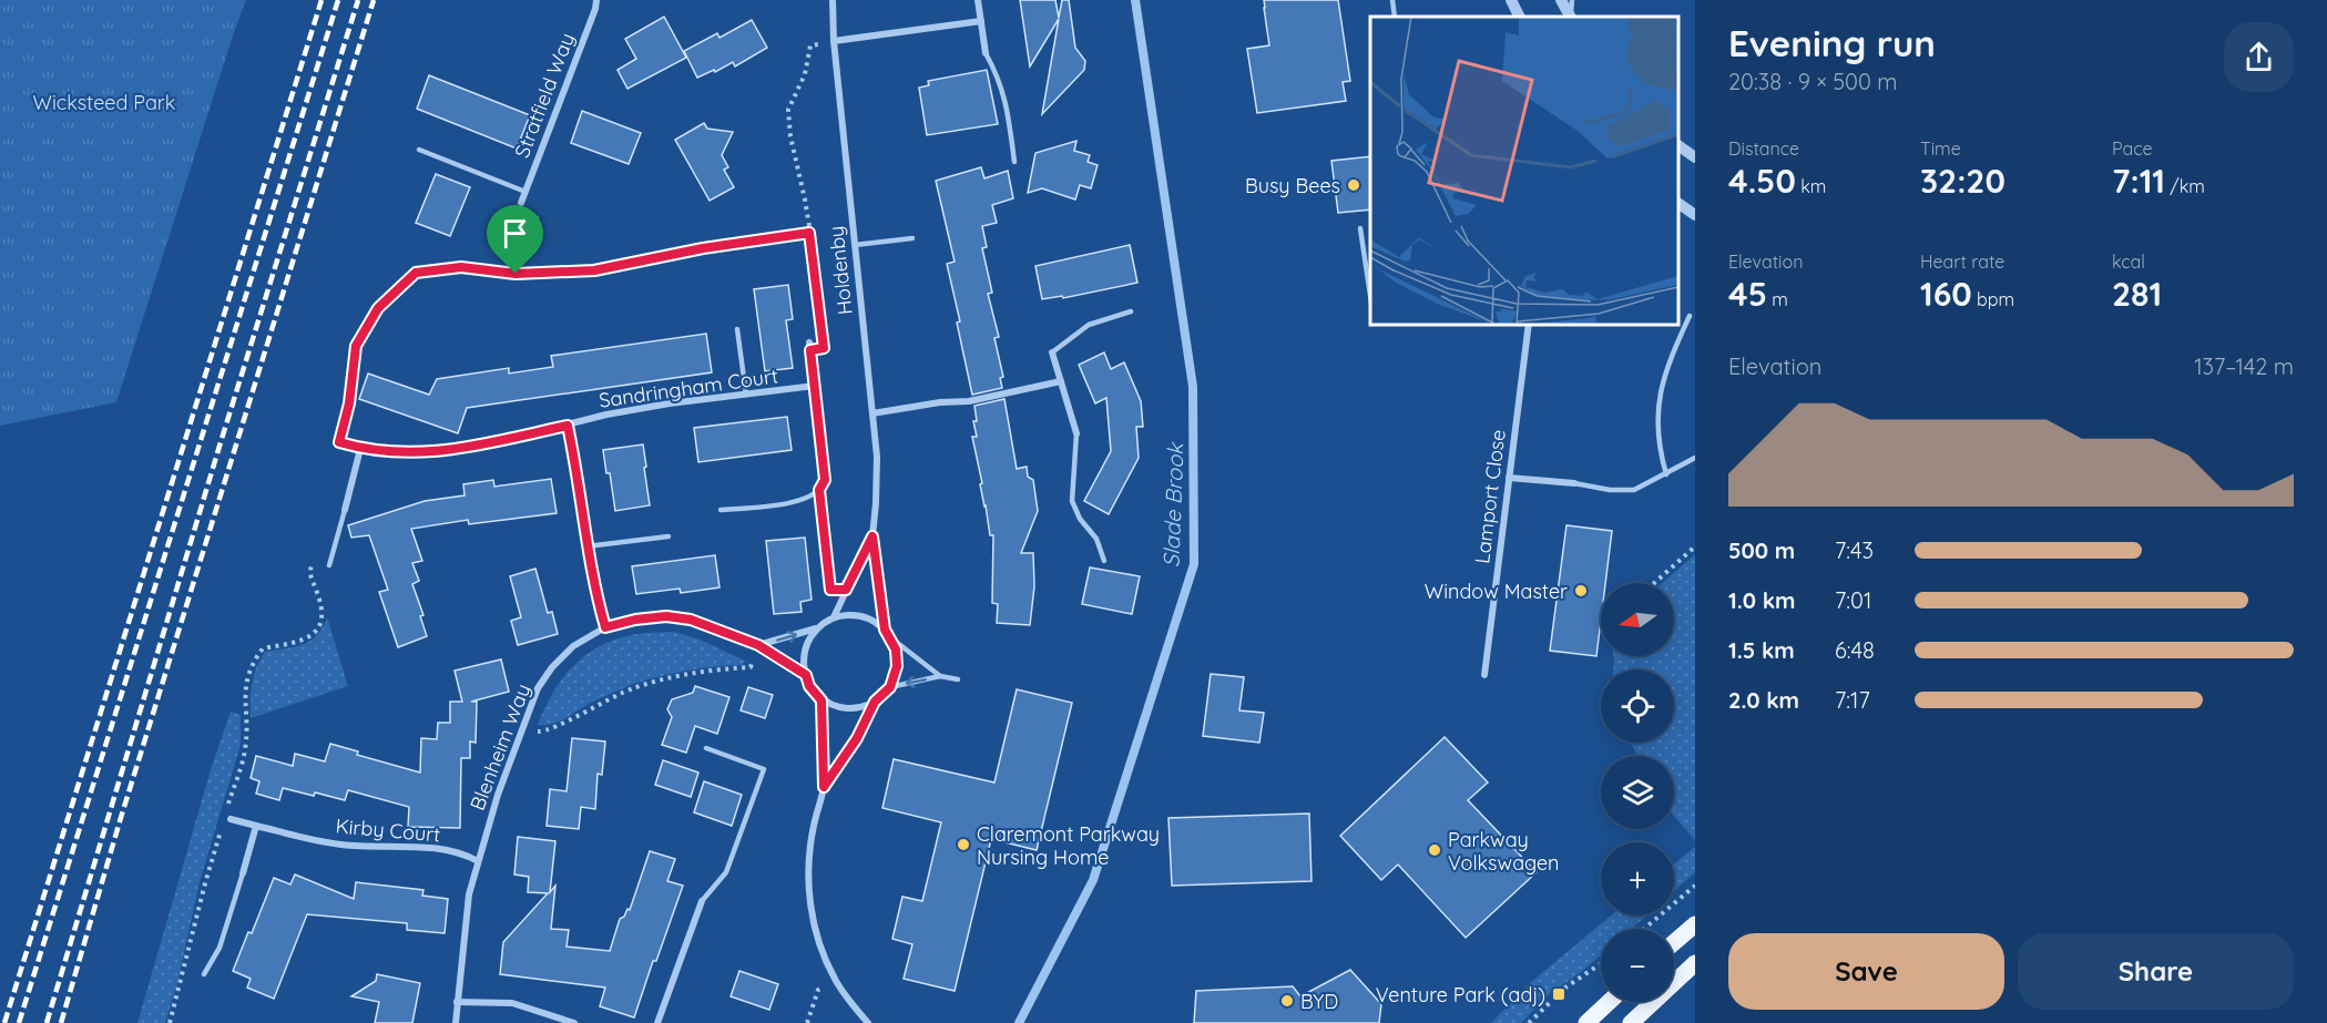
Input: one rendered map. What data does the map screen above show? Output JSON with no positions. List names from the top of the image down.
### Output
{
  "streets": {
    "street": [
      "Stratfield Way",
      "Holdenby",
      "Sandringham Court",
      "Lamport Close",
      "Blenheim Way",
      "Kirby Court"
    ]
  },
  "crossings": [
    ["Holdenby", "Blenheim Way"],
    ["Blenheim Way", "Kirby Court"]
  ],
  "water": ["Slade Brook"],
  "parks": ["Wicksteed Park"],
  "places": {
    "other": [
      "Busy Bees",
      "Window Master",
      "Claremont Parkway Nursing Home",
      "Parkway Volkswagen",
      "BYD"
    ],
    "transit": ["Venture Park (adj)"]
  },
  "north": "left",
  "page": {
    "heading": ["Evening run", "20:38 · 9 × 500 m"],
    "stats": [
      ["Distance", "4.50 km"],
      ["Time", "32:20"],
      ["Pace", "7:11 /km"],
      ["Elevation", "45 m"],
      ["Heart rate", "160 bpm"],
      ["kcal", "281"]
    ],
    "chart": ["Elevation", "137–142 m"],
    "list": [
      {
        "name": "500 m",
        "note": "7:43"
      },
      {
        "name": "1.0 km",
        "note": "7:01"
      },
      {
        "name": "1.5 km",
        "note": "6:48"
      },
      {
        "name": "2.0 km",
        "note": "7:17"
      }
    ],
    "map_buttons": ["+", "−"],
    "buttons": ["Save", "Share"]
  }
}
